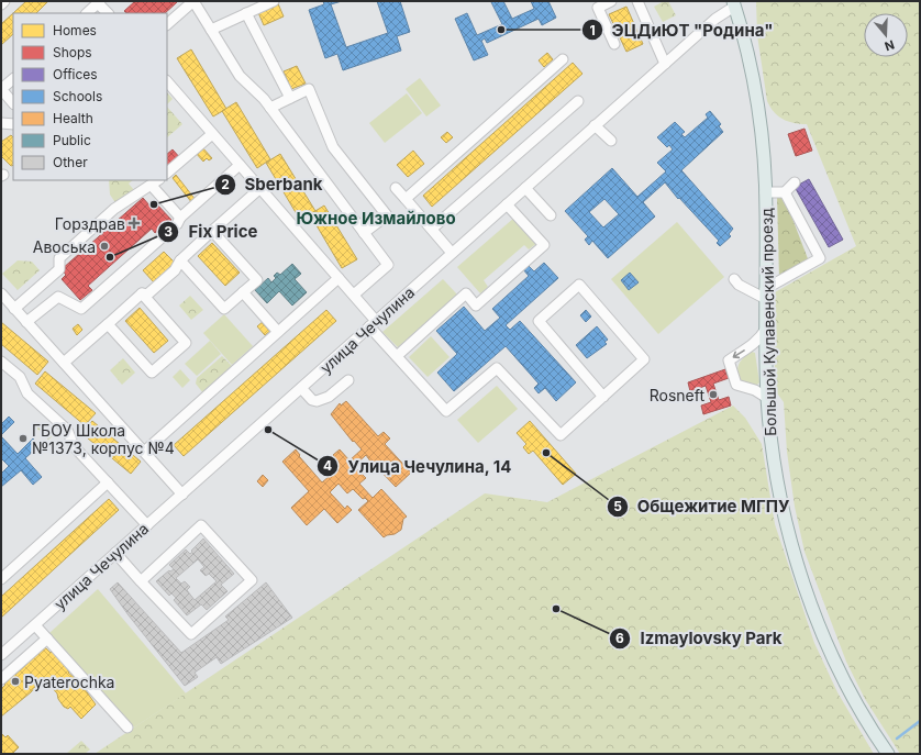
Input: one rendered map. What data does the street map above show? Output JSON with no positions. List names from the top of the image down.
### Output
{
  "streets": {
    "main road": ["Большой Купавенский проезд"],
    "street": ["улица Чечулина"]
  },
  "crossings": [
    ["Большой Купавенский проезд", "улица Чечулина"]
  ],
  "districts": ["Южное Измайлово"],
  "places": {
    "other": [
      "ЭЦДиЮТ \"Родина\"",
      "Sberbank",
      "Авоська",
      "Fix Price",
      "Rosneft",
      "Улица Чечулина, 14",
      "ГБОУ Школа №1373, корпус №4",
      "Общежитие МГПУ",
      "Izmaylovsky Park",
      "Pyaterochka"
    ],
    "health": ["Горздрав"]
  },
  "legend": [
    "Homes",
    "Shops",
    "Offices",
    "Schools",
    "Health",
    "Public",
    "Other"
  ],
  "north": "bottom"
}
